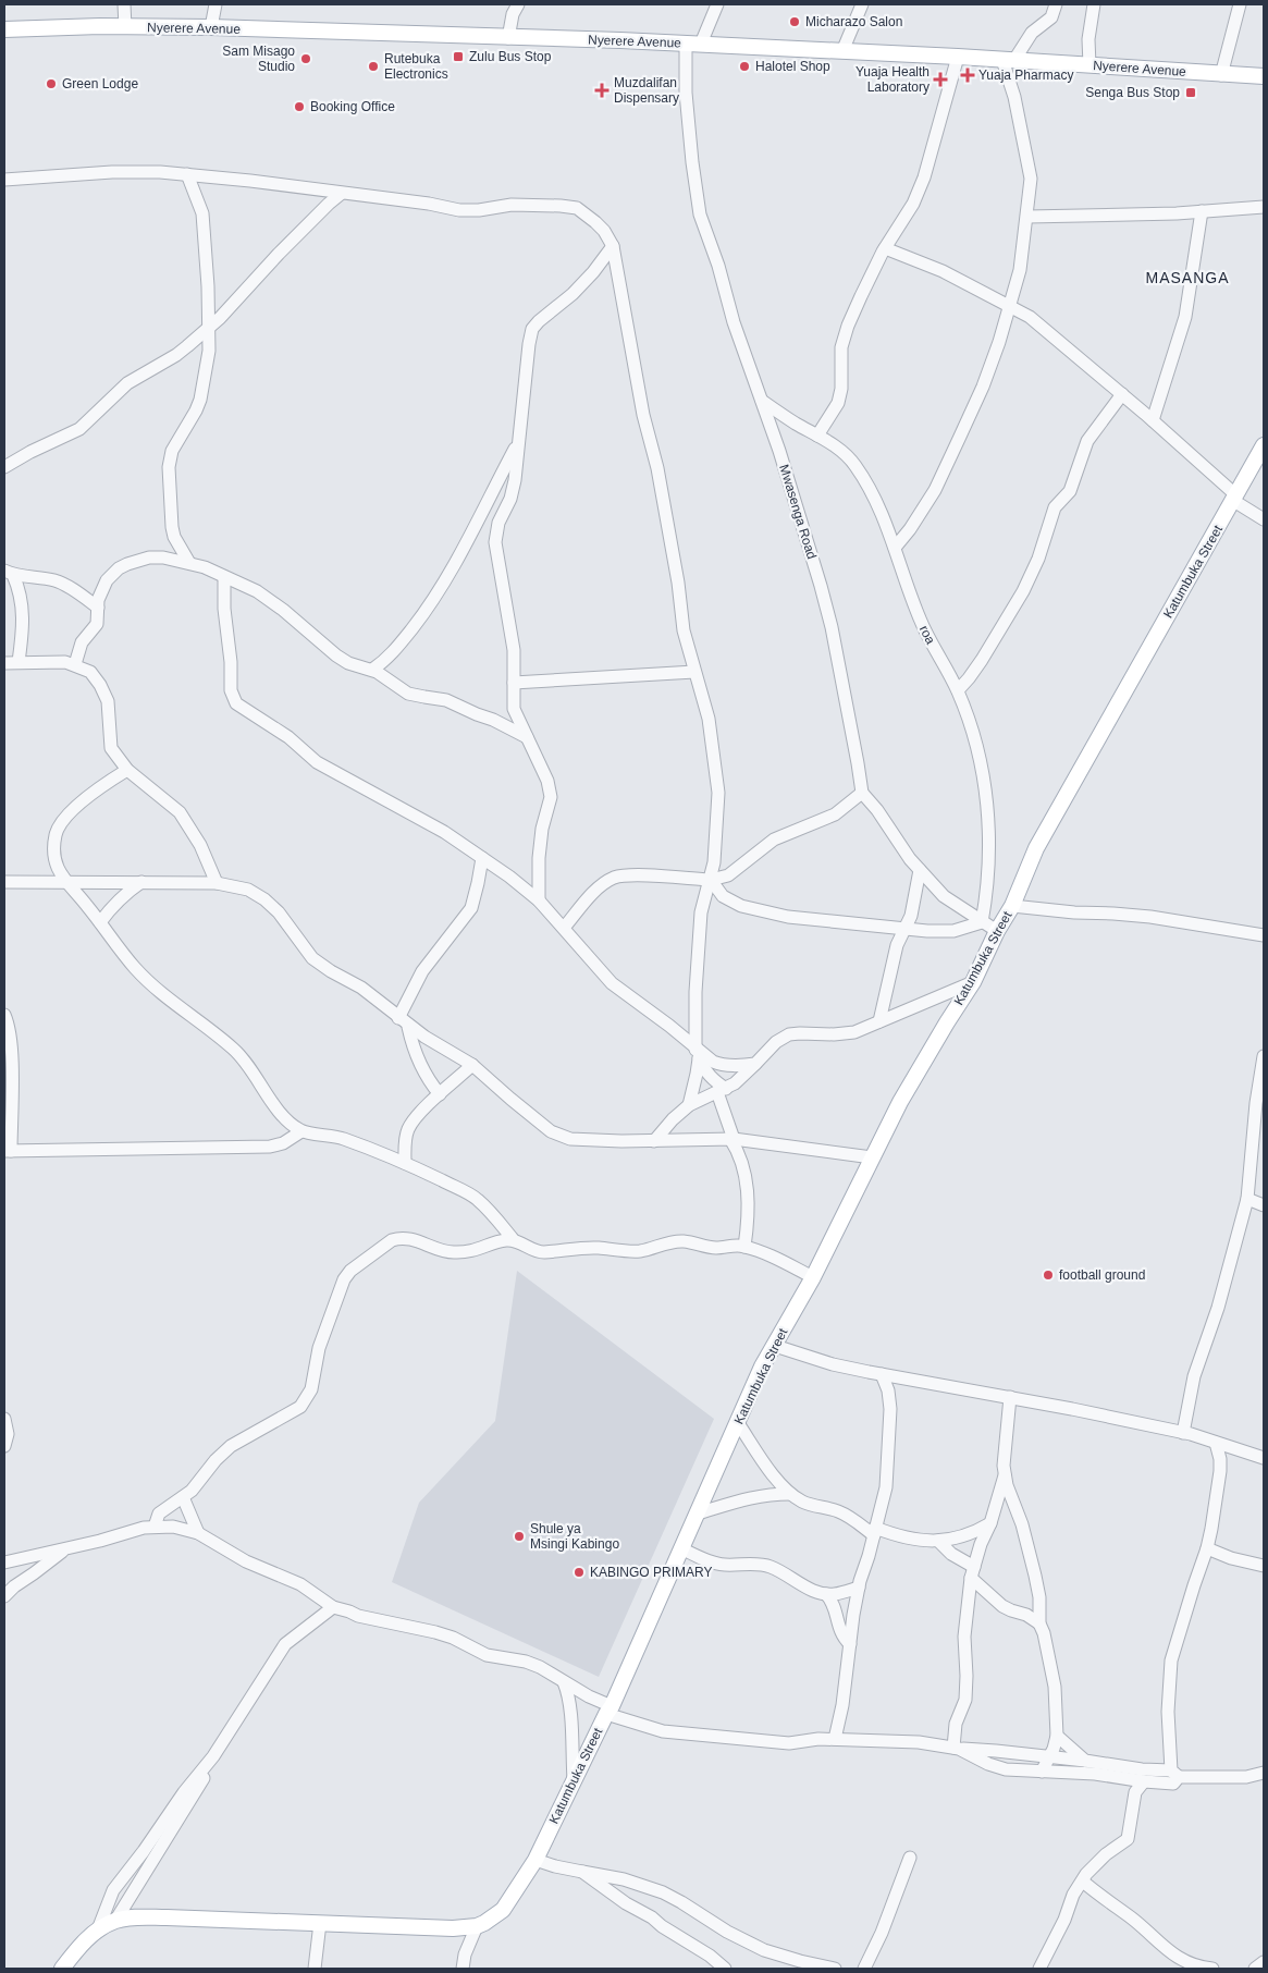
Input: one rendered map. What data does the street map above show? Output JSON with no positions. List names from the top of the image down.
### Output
{
  "streets": {
    "main road": ["Nyerere Avenue", "Katumbuka Street"],
    "street": ["Mwasenga Road", "roa"]
  },
  "crossings": [
    ["Nyerere Avenue", "Mwasenga Road"],
    ["Mwasenga Road", "roa"]
  ],
  "districts": ["MASANGA"],
  "places": {
    "other": [
      "Micharazo Salon",
      "Sam Misago Studio",
      "Rutebuka Electronics",
      "Halotel Shop",
      "Green Lodge",
      "Booking Office",
      "football ground",
      "Shule ya Msingi Kabingo",
      "KABINGO PRIMARY"
    ],
    "transit": ["Zulu Bus Stop", "Senga Bus Stop"],
    "health": ["Yuaja Pharmacy", "Yuaja Health Laboratory", "Muzdalifan Dispensary"]
  }
}
